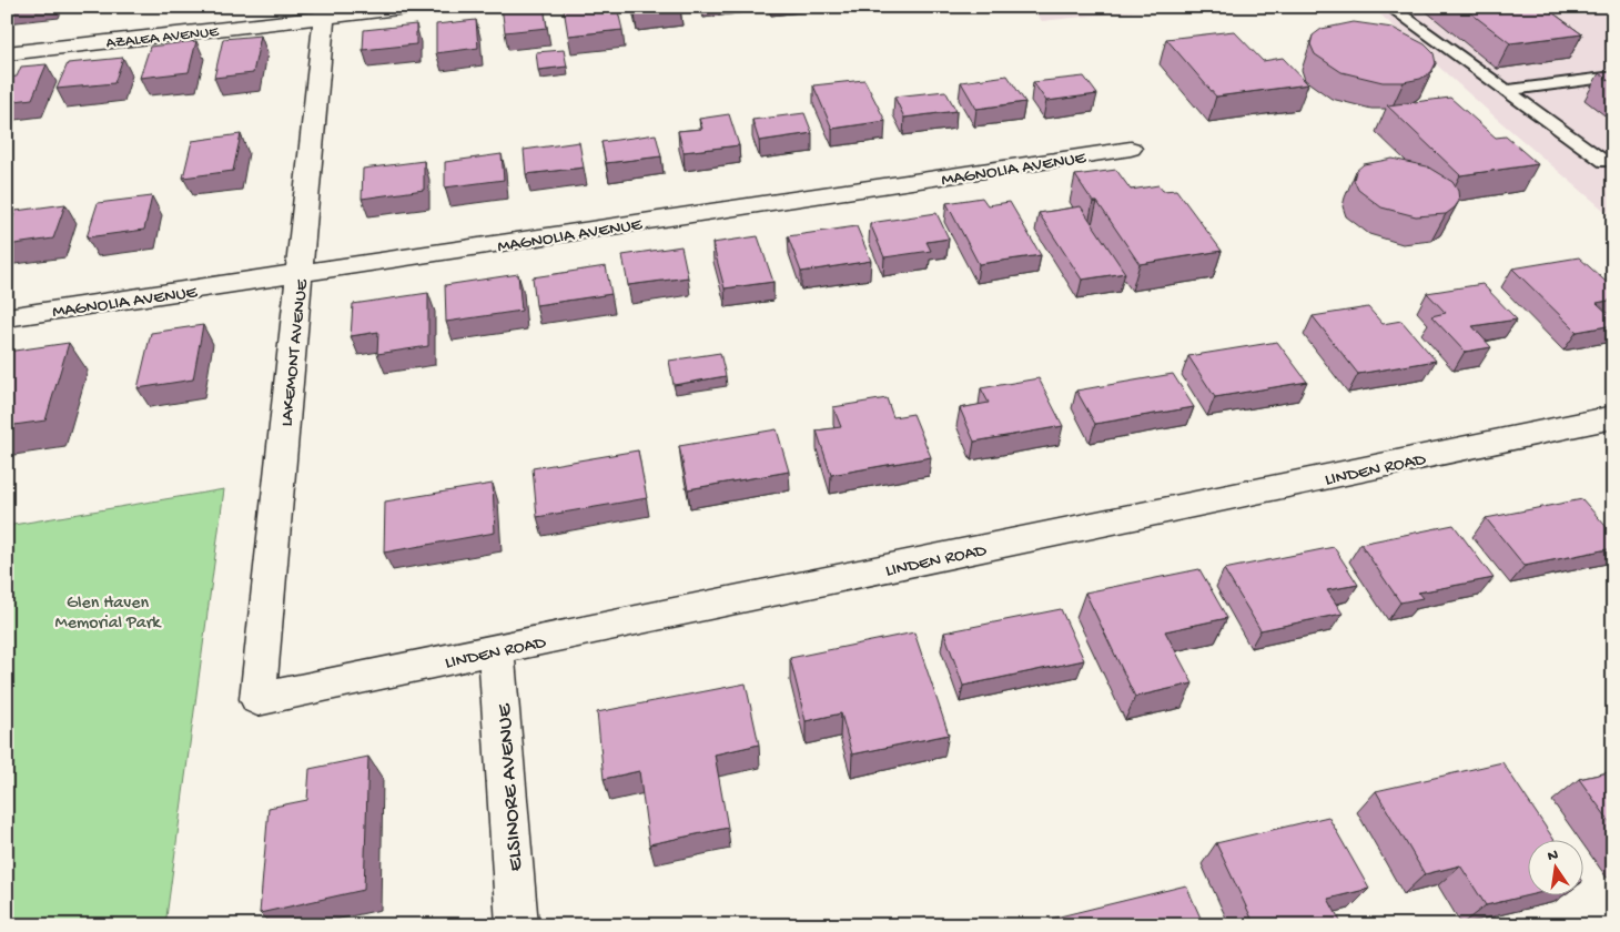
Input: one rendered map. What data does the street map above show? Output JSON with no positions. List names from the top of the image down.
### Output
{
  "streets": {
    "street": [
      "AZALEA AVENUE",
      "MAGNOLIA AVENUE",
      "LAKEMONT AVENUE",
      "LINDEN ROAD",
      "ELSINORE AVENUE"
    ]
  },
  "crossings": [
    ["AZALEA AVENUE", "LAKEMONT AVENUE"],
    ["MAGNOLIA AVENUE", "LAKEMONT AVENUE"],
    ["LAKEMONT AVENUE", "LINDEN ROAD"],
    ["LINDEN ROAD", "ELSINORE AVENUE"]
  ],
  "parks": ["Glen Haven Memorial Park"],
  "north": "top"
}
